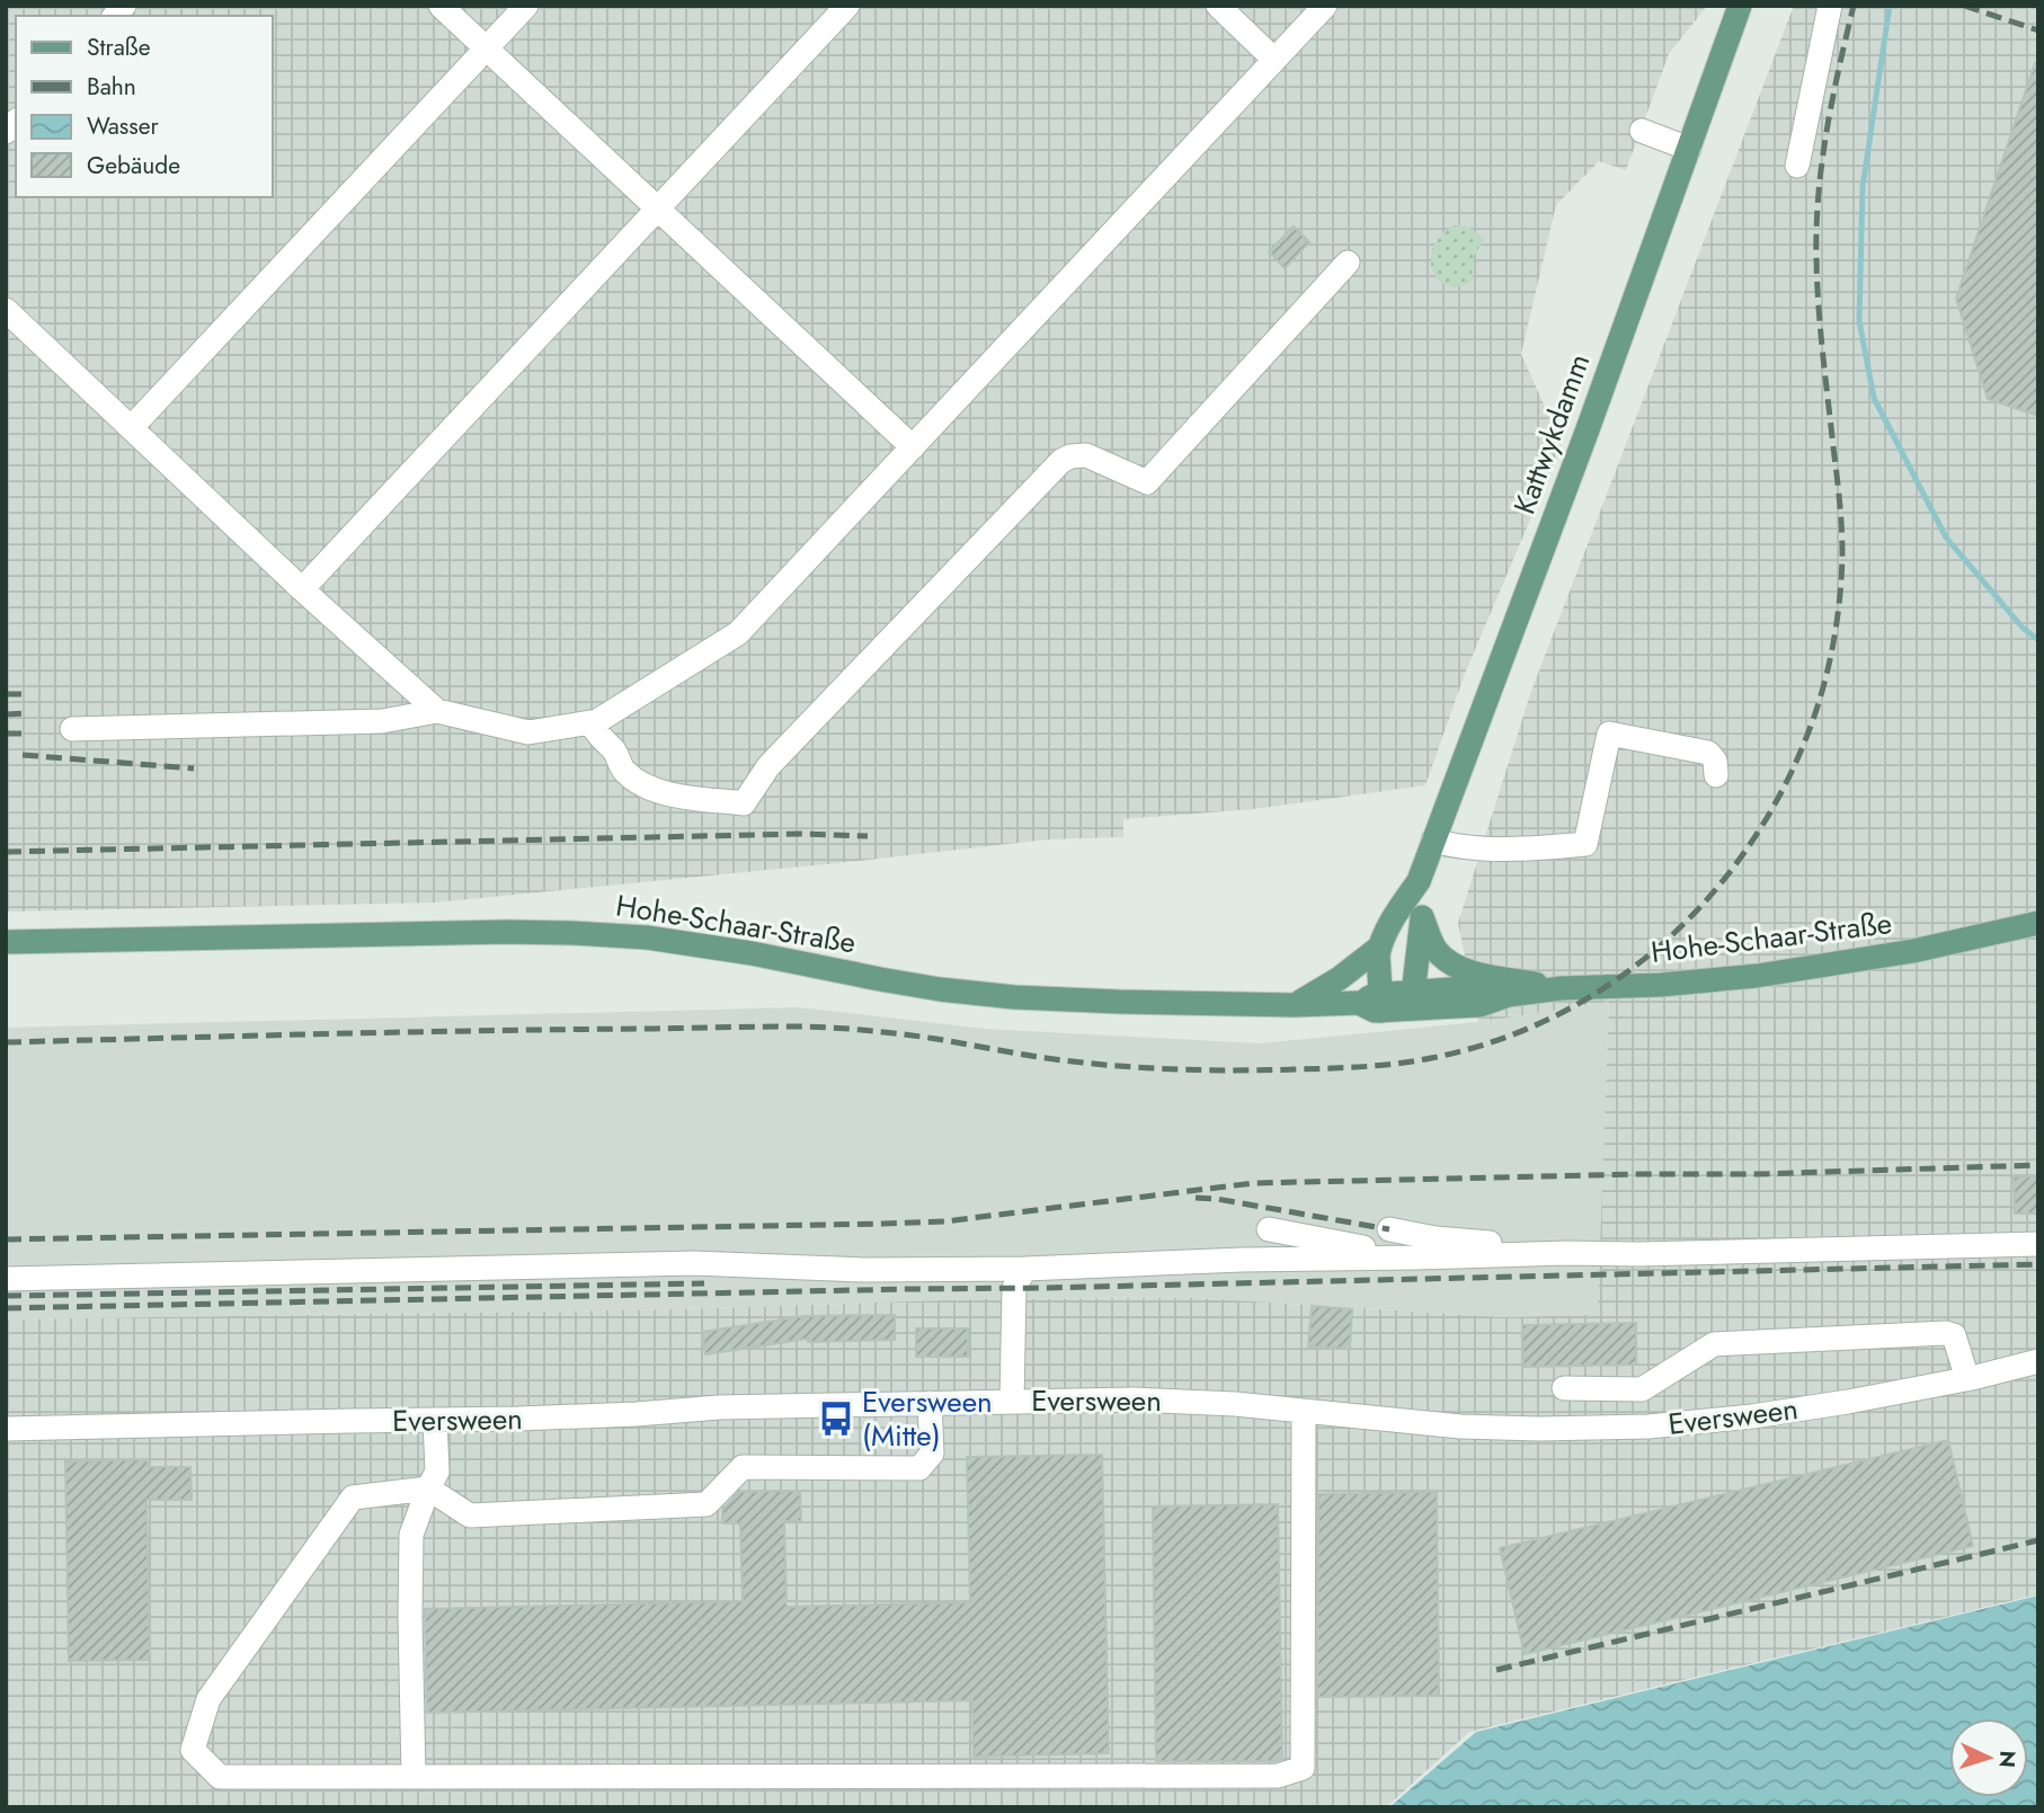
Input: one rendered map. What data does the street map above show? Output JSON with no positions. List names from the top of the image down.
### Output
{
  "streets": {
    "main road": ["Kattwykdamm", "Hohe-Schaar-Straße"],
    "street": ["Eversween"]
  },
  "crossings": [
    ["Kattwykdamm", "Hohe-Schaar-Straße"]
  ],
  "places": {
    "bus stop": ["Eversween (Mitte)"]
  },
  "legend": [
    "Straße",
    "Bahn",
    "Wasser",
    "Gebäude"
  ],
  "north": "right"
}
